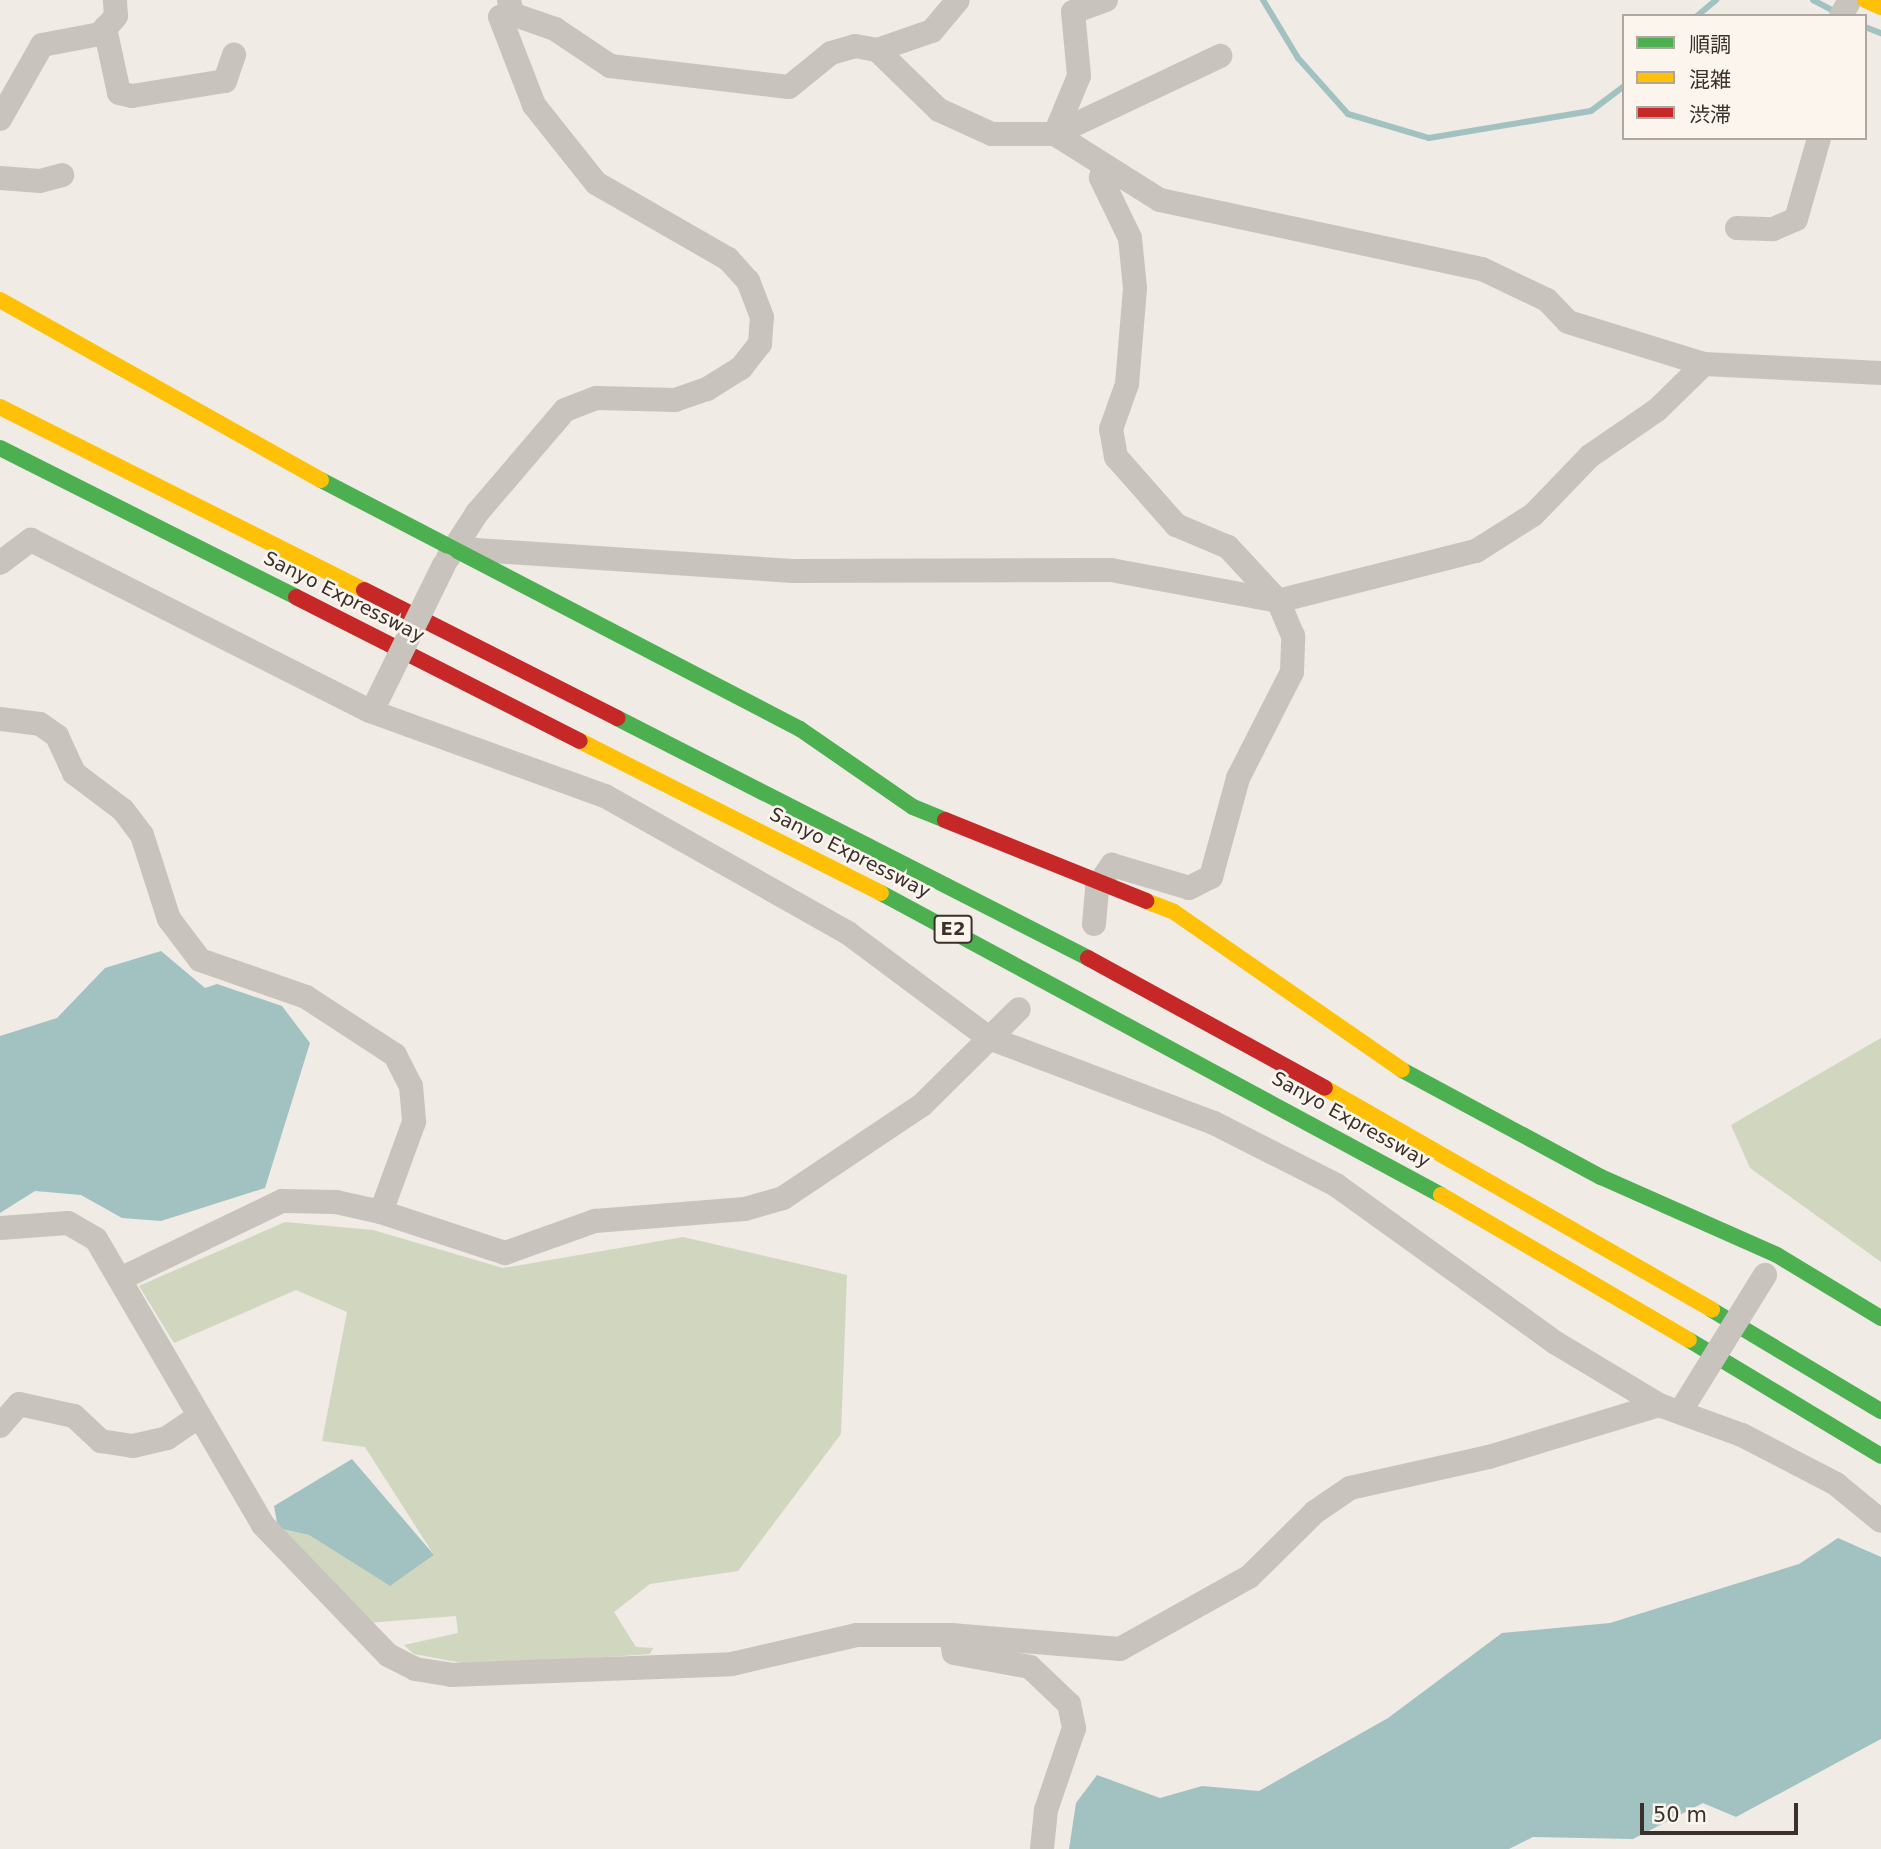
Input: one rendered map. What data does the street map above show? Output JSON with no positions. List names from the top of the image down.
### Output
{
  "streets": {
    "main road": ["Sanyo Expressway", "E2"]
  },
  "legend": ["順調", "混雑", "渋滞"],
  "scale_bar": "50 m"
}
